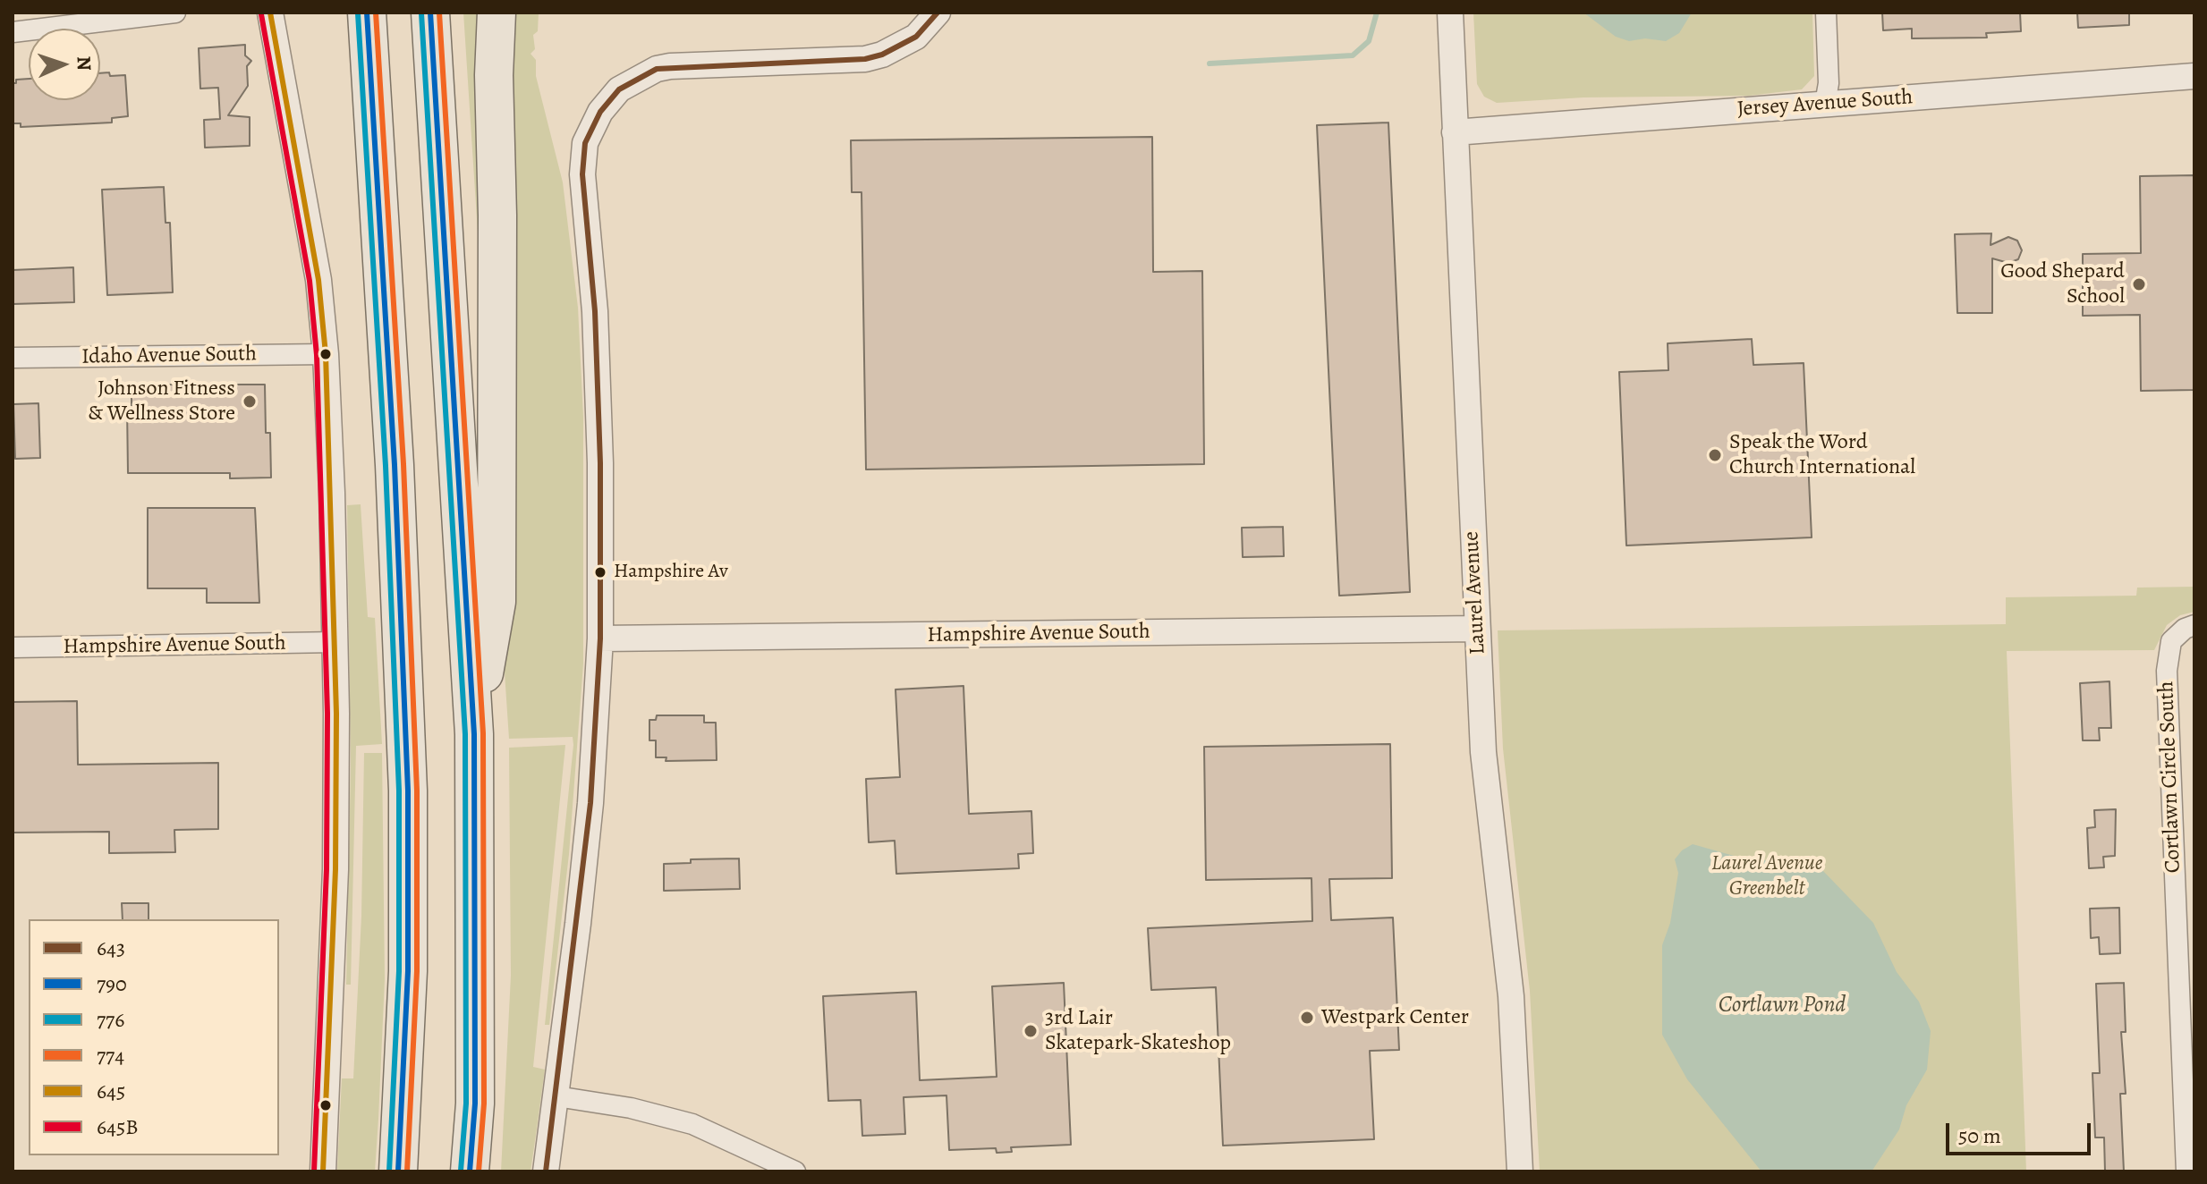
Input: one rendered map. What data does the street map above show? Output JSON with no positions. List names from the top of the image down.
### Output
{
  "streets": {
    "street": [
      "Jersey Avenue South",
      "Idaho Avenue South",
      "Laurel Avenue",
      "Hampshire Avenue South",
      "Cortlawn Circle South"
    ]
  },
  "crossings": [
    ["Jersey Avenue South", "Laurel Avenue"],
    ["Laurel Avenue", "Hampshire Avenue South"]
  ],
  "water": ["Cortlawn Pond"],
  "parks": ["Laurel Avenue Greenbelt"],
  "places": [
    "Good Shepard School",
    "Johnson Fitness & Wellness Store",
    "Speak the Word Church International",
    "Hampshire Av",
    "Westpark Center",
    "3rd Lair Skatepark-Skateshop"
  ],
  "lines": [
    "transit line 643",
    "transit line 790",
    "transit line 774",
    "transit line 645",
    "transit line 776",
    "transit line 645B"
  ],
  "legend": [
    "643",
    "790",
    "776",
    "774",
    "645",
    "645B"
  ],
  "scale_bar": "50 m",
  "north": "right"
}
